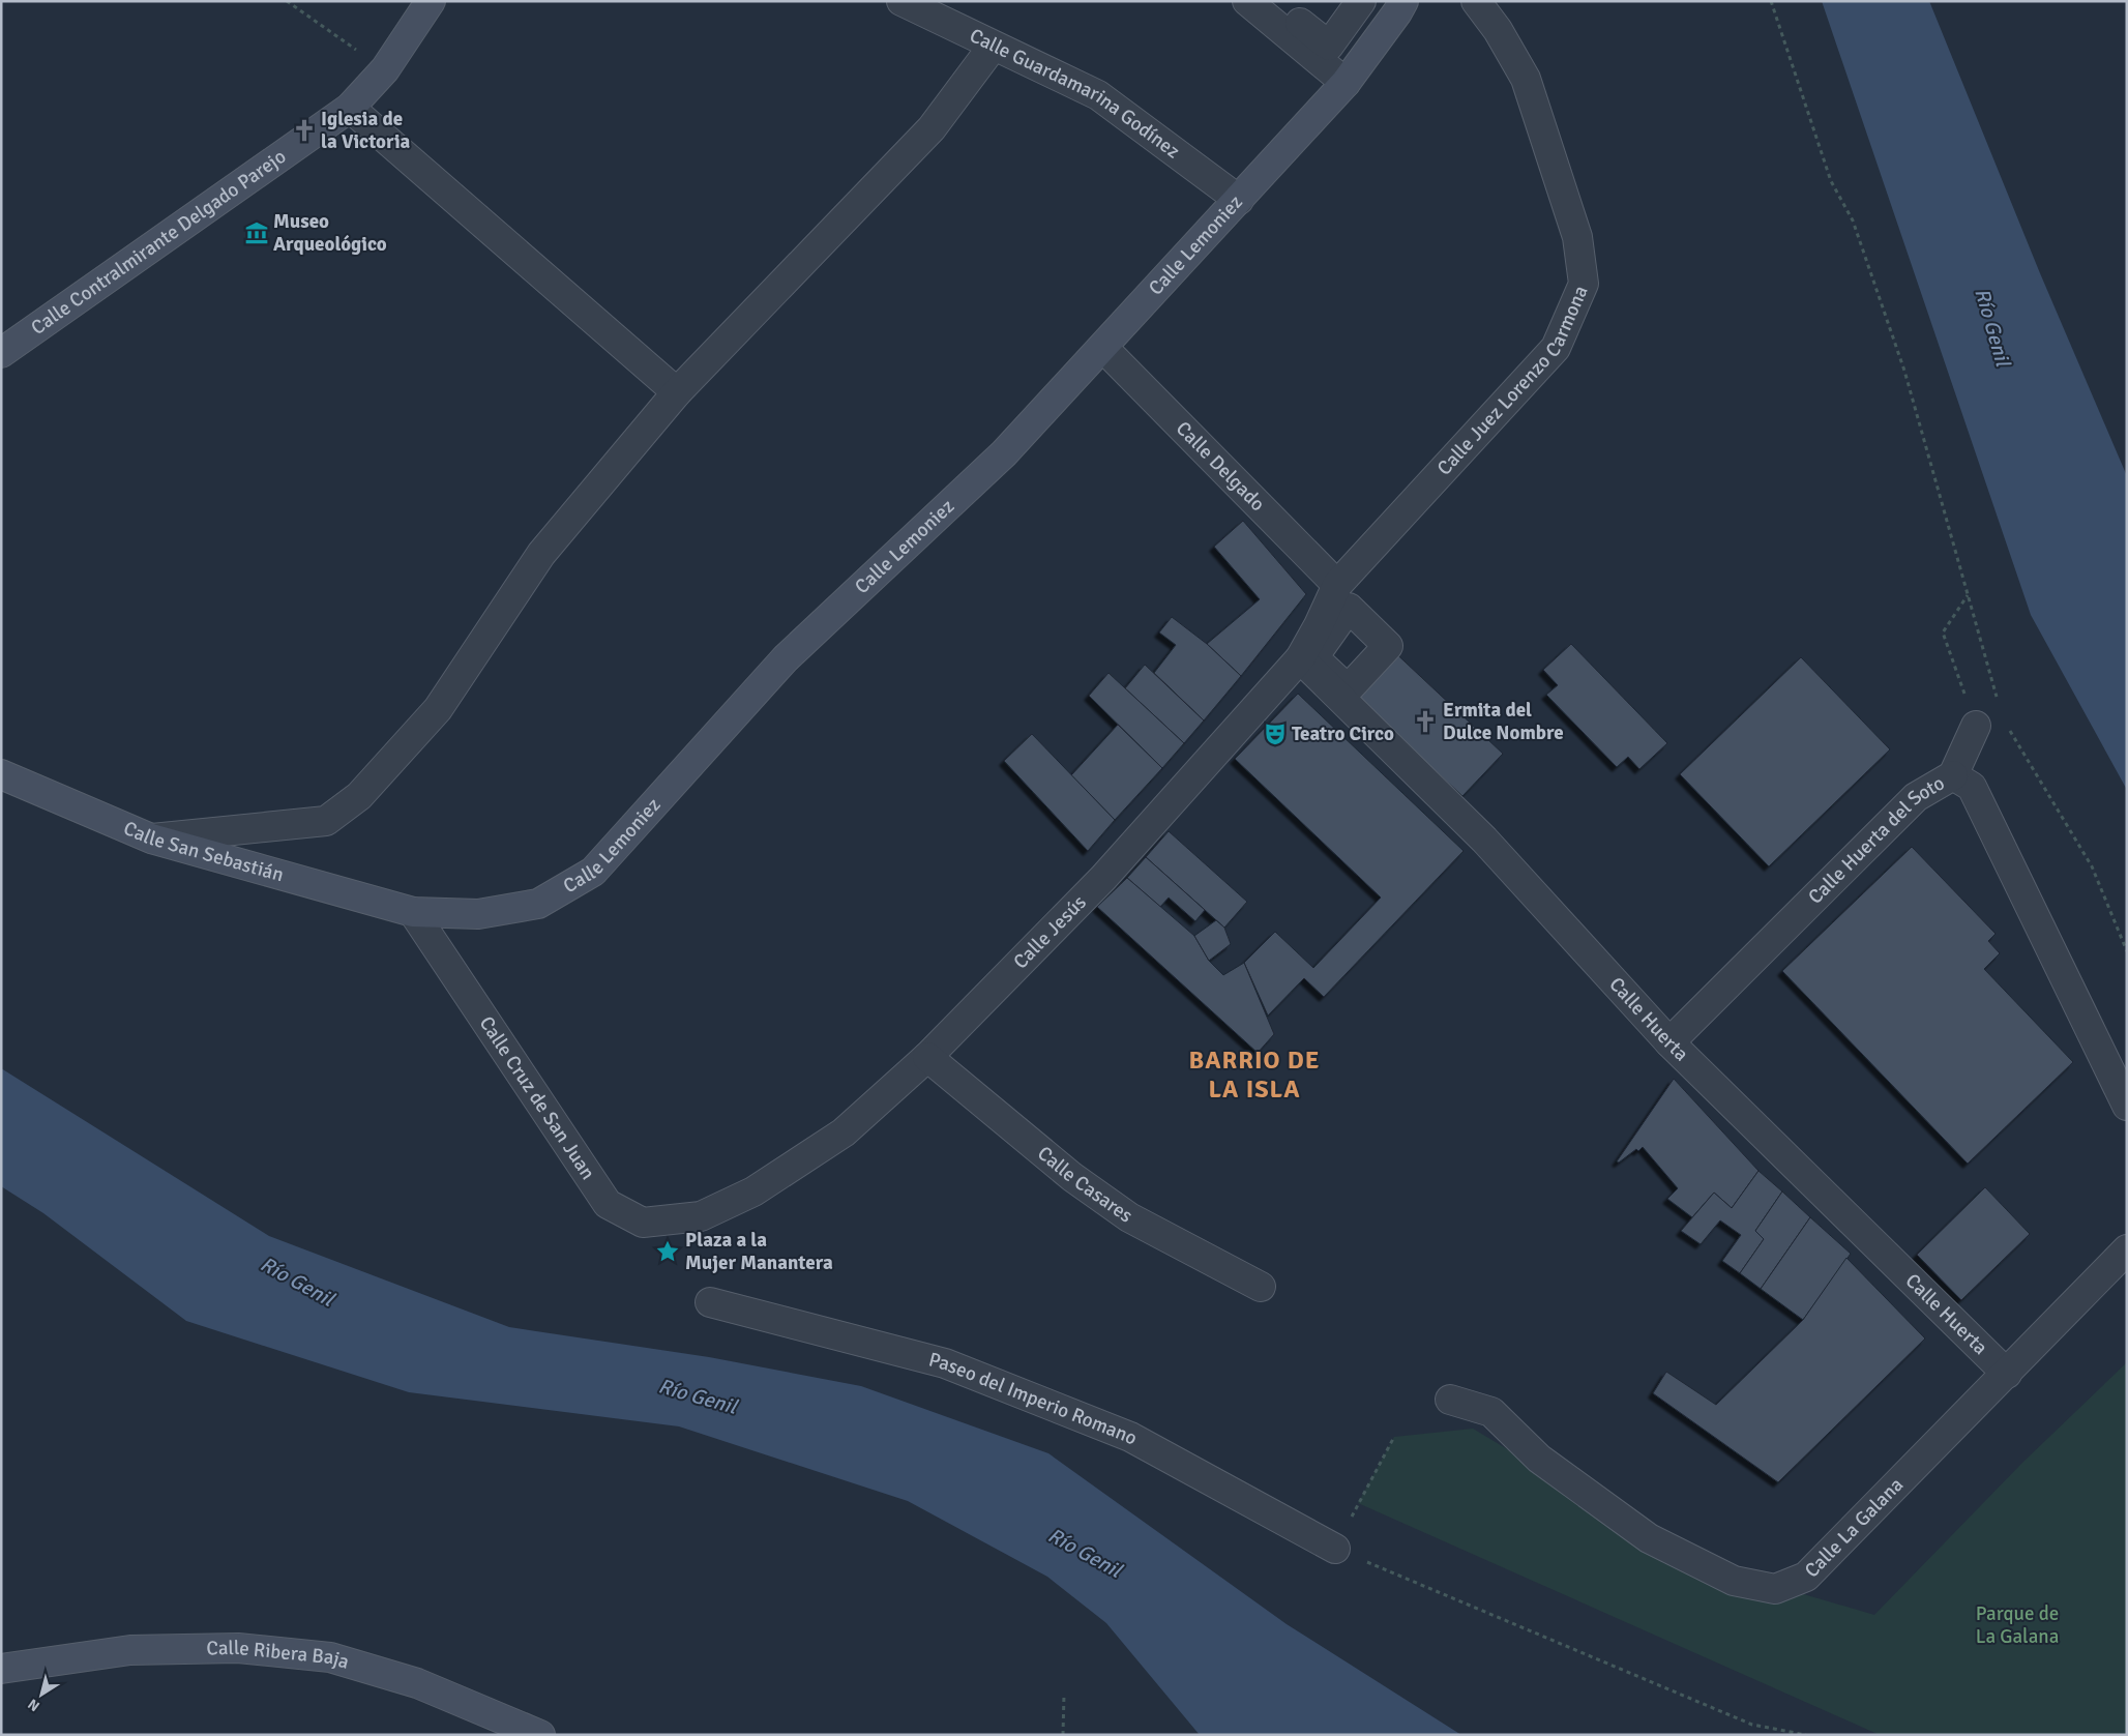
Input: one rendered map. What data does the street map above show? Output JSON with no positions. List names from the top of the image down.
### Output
{
  "streets": {
    "street": [
      "Calle Guardamarina Godínez",
      "Calle Contralmirante Delgado Parejo",
      "Calle Lemoniez",
      "Calle Juez Lorenzo Carmona",
      "Calle Delgado",
      "Calle Huerta del Soto",
      "Calle San Sebastián",
      "Calle Jesús",
      "Calle Huerta",
      "Calle Cruz de San Juan",
      "Calle Casares",
      "Paseo del Imperio Romano",
      "Calle La Galana",
      "Calle Ribera Baja"
    ]
  },
  "crossings": [
    ["Calle Guardamarina Godínez", "Calle Lemoniez"],
    ["Calle Lemoniez", "Calle Delgado"],
    ["Calle Lemoniez", "Calle San Sebastián"],
    ["Calle Lemoniez", "Calle Cruz de San Juan"],
    ["Calle Juez Lorenzo Carmona", "Calle Delgado"],
    ["Calle Juez Lorenzo Carmona", "Calle Jesús"],
    ["Calle Delgado", "Calle Jesús"],
    ["Calle Huerta del Soto", "Calle Huerta"],
    ["Calle San Sebastián", "Calle Cruz de San Juan"],
    ["Calle Jesús", "Calle Huerta"],
    ["Calle Jesús", "Calle Cruz de San Juan"],
    ["Calle Jesús", "Calle Casares"],
    ["Calle Huerta", "Calle La Galana"]
  ],
  "districts": ["BARRIO DE LA ISLA"],
  "water": ["Río Genil"],
  "parks": ["Parque de La Galana"],
  "places": {
    "church": ["Iglesia de la Victoria", "Ermita del Dulce Nombre"],
    "museum": ["Museo Arqueológico"],
    "theatre": ["Teatro Circo"],
    "place": ["Plaza a la Mujer Manantera"]
  },
  "north": "bottom left"
}
